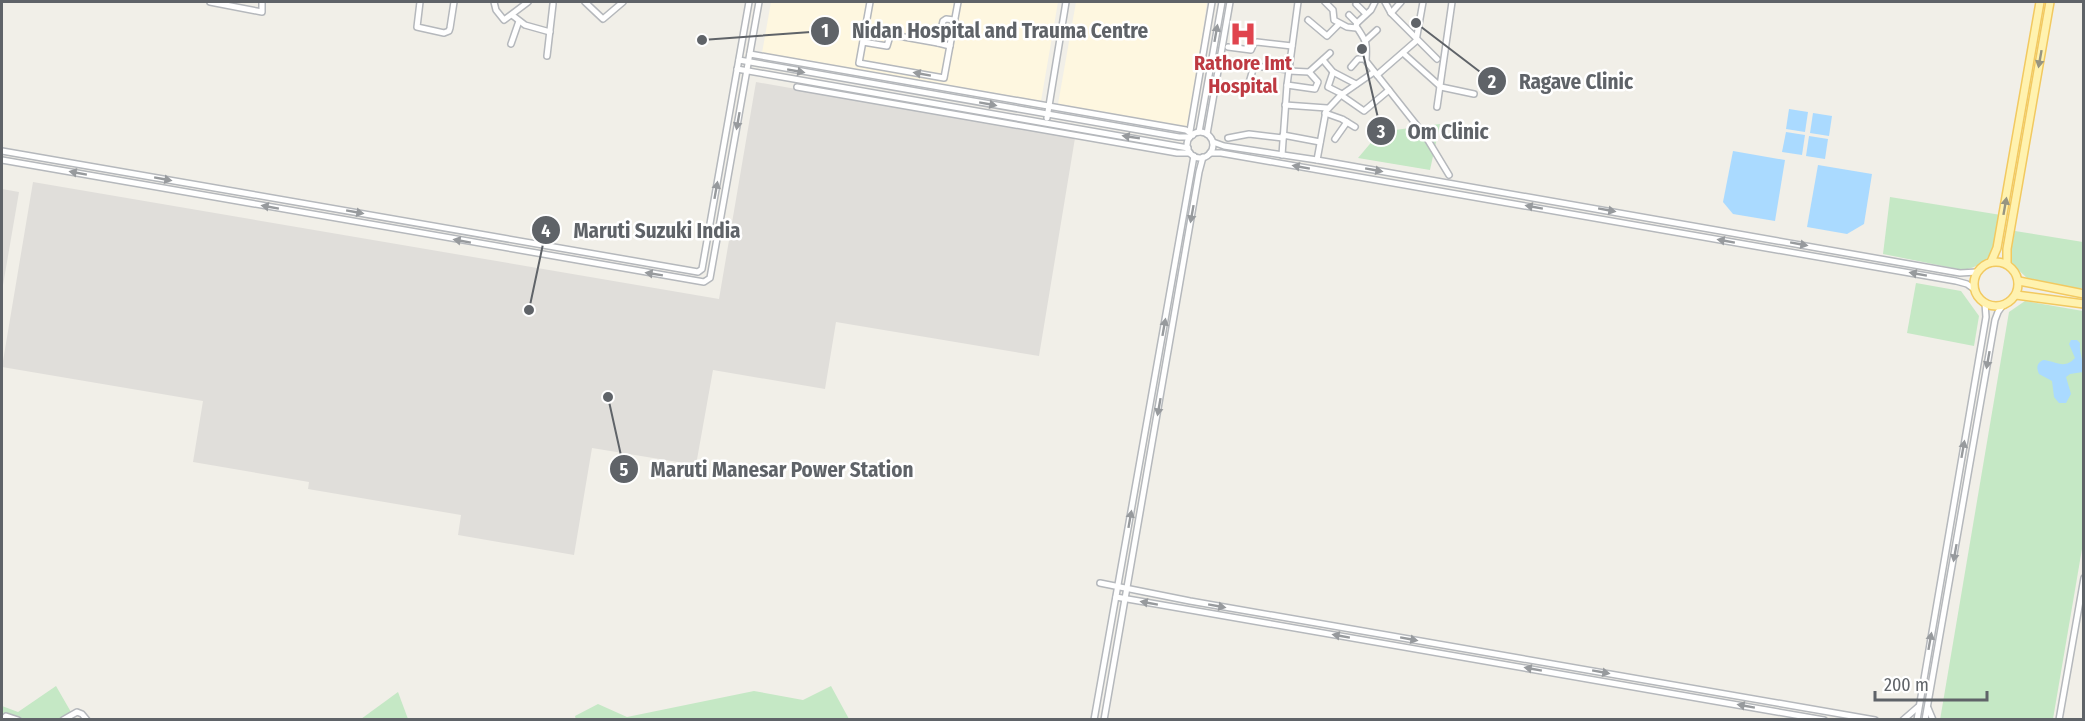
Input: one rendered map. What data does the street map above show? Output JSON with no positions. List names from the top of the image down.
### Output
{
  "places": {
    "other": [
      "Ragave Clinic",
      "Nidan Hospital and Trauma Centre",
      "Om Clinic",
      "Maruti Suzuki India",
      "Maruti Manesar Power Station"
    ],
    "hospital": ["Rathore Imt Hospital"]
  },
  "scale_bar": "200 m"
}
